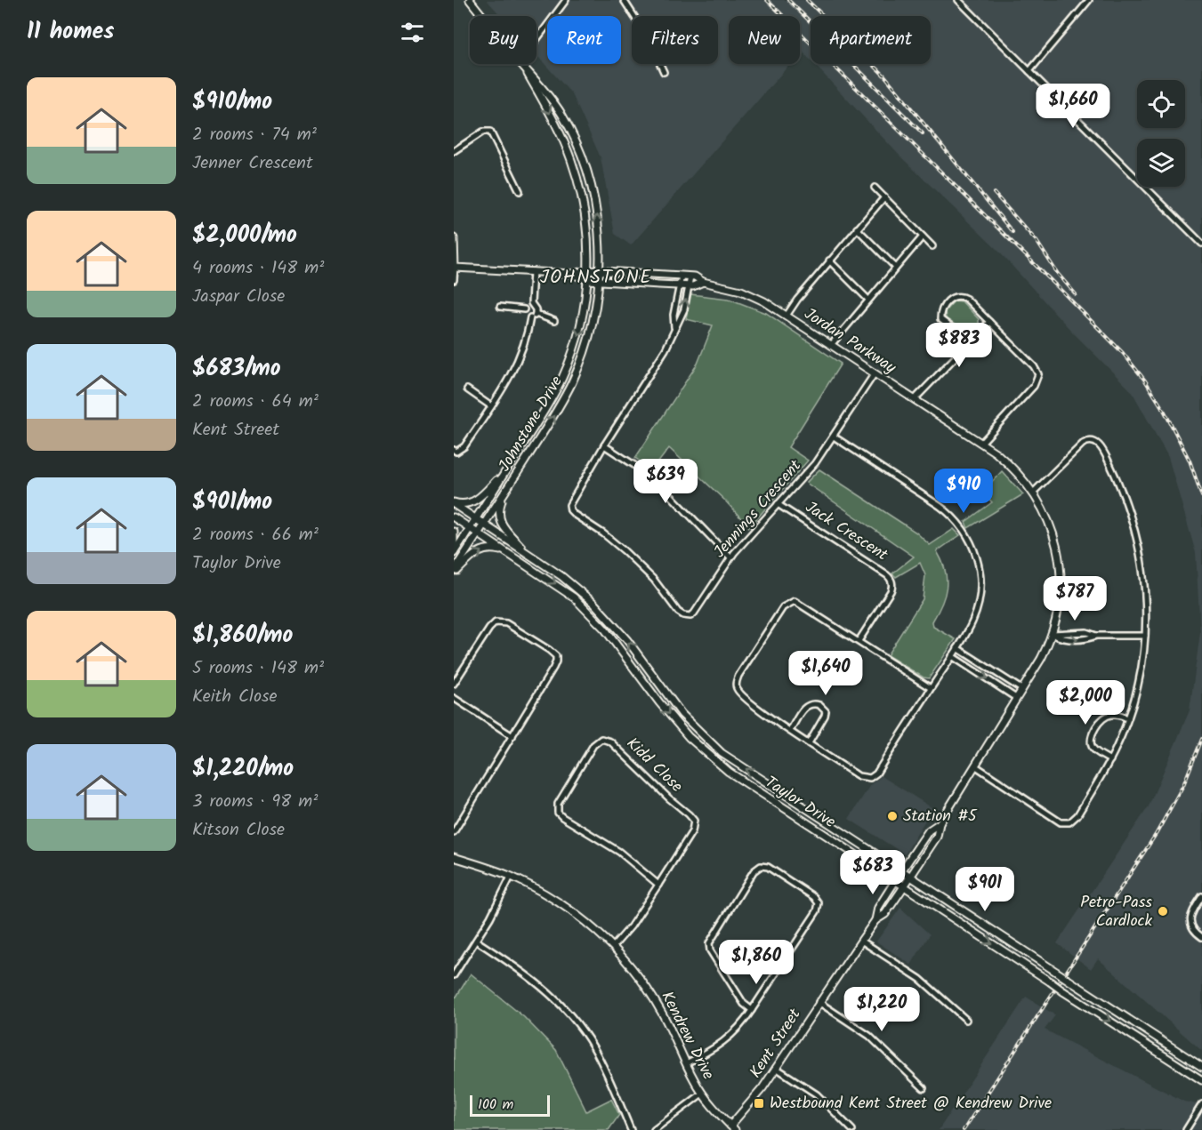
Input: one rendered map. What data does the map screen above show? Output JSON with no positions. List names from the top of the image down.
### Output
{
  "streets": {
    "main road": [
      "Jordan Parkway",
      "Johnstone Drive",
      "Taylor Drive",
      "Kendrew Drive",
      "Kent Street"
    ],
    "street": ["Jennings Crescent", "Jack Crescent", "Kidd Close"]
  },
  "crossings": [
    ["Jordan Parkway", "Johnstone Drive"],
    ["Jordan Parkway", "Jennings Crescent"],
    ["Jordan Parkway", "Taylor Drive"],
    ["Jordan Parkway", "Kent Street"],
    ["Johnstone Drive", "Taylor Drive"],
    ["Jennings Crescent", "Jack Crescent"],
    ["Kidd Close", "Kendrew Drive"],
    ["Taylor Drive", "Kent Street"],
    ["Kendrew Drive", "Kent Street"]
  ],
  "districts": ["JOHNSTONE"],
  "places": {
    "other": ["Station #5", "Petro-Pass Cardlock"],
    "transit": ["Westbound Kent Street @ Kendrew Drive"]
  },
  "scale_bar": "100 m",
  "page": {
    "heading": "11 homes",
    "chip": [
      "Buy",
      "Rent",
      "Filters",
      "New",
      "Apartment"
    ],
    "list": [
      {
        "name": "$910/mo",
        "note": "2 rooms · 74 m² · Jenner Crescent"
      },
      {
        "name": "$2,000/mo",
        "note": "4 rooms · 148 m² · Jaspar Close"
      },
      {
        "name": "$683/mo",
        "note": "2 rooms · 64 m² · Kent Street"
      },
      {
        "name": "$901/mo",
        "note": "2 rooms · 66 m² · Taylor Drive"
      },
      {
        "name": "$1,860/mo",
        "note": "5 rooms · 148 m² · Keith Close"
      },
      {
        "name": "$1,220/mo",
        "note": "3 rooms · 98 m² · Kitson Close"
      }
    ],
    "price": [
      "$1,660",
      "$883",
      "$639",
      "$910",
      "$787",
      "$1,640",
      "$2,000",
      "$683",
      "$901",
      "$1,860",
      "$1,220"
    ],
    "scale": "100 m"
  }
}
